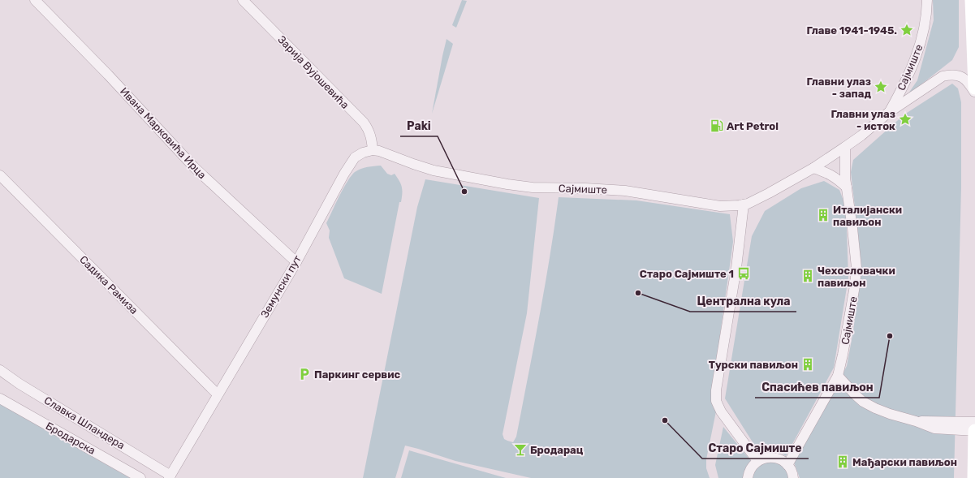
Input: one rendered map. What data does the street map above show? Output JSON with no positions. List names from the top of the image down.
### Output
{
  "streets": {
    "street": [
      "Сајмиште",
      "Зарија Вујошевића",
      "Ивана Марковића Ирца",
      "Садика Рамиза",
      "Земунски пут",
      "Славка Шландера",
      "Бродарска"
    ]
  },
  "crossings": [
    ["Сајмиште", "Зарија Вујошевића"],
    ["Сајмиште", "Земунски пут"],
    ["Зарија Вујошевића", "Земунски пут"],
    ["Ивана Марковића Ирца", "Земунски пут"],
    ["Садика Рамиза", "Земунски пут"],
    ["Земунски пут", "Славка Шландера"]
  ],
  "places": {
    "place": ["Главе 1941-1945.", "Главни улаз - запад", "Главни улаз - исток"],
    "fuel station": ["Art Petrol"],
    "other": [
      "Paki",
      "Централна кула",
      "Спасићев павиљон",
      "Старо Сајмиште"
    ],
    "building": [
      "Италијански павиљон",
      "Чехословачки павиљон",
      "Турски павиљон",
      "Мађарски павиљон"
    ],
    "bus stop": ["Старо Сајмиште 1"],
    "parking": ["Паркинг сервис"],
    "bar": ["Бродарац"]
  }
}
